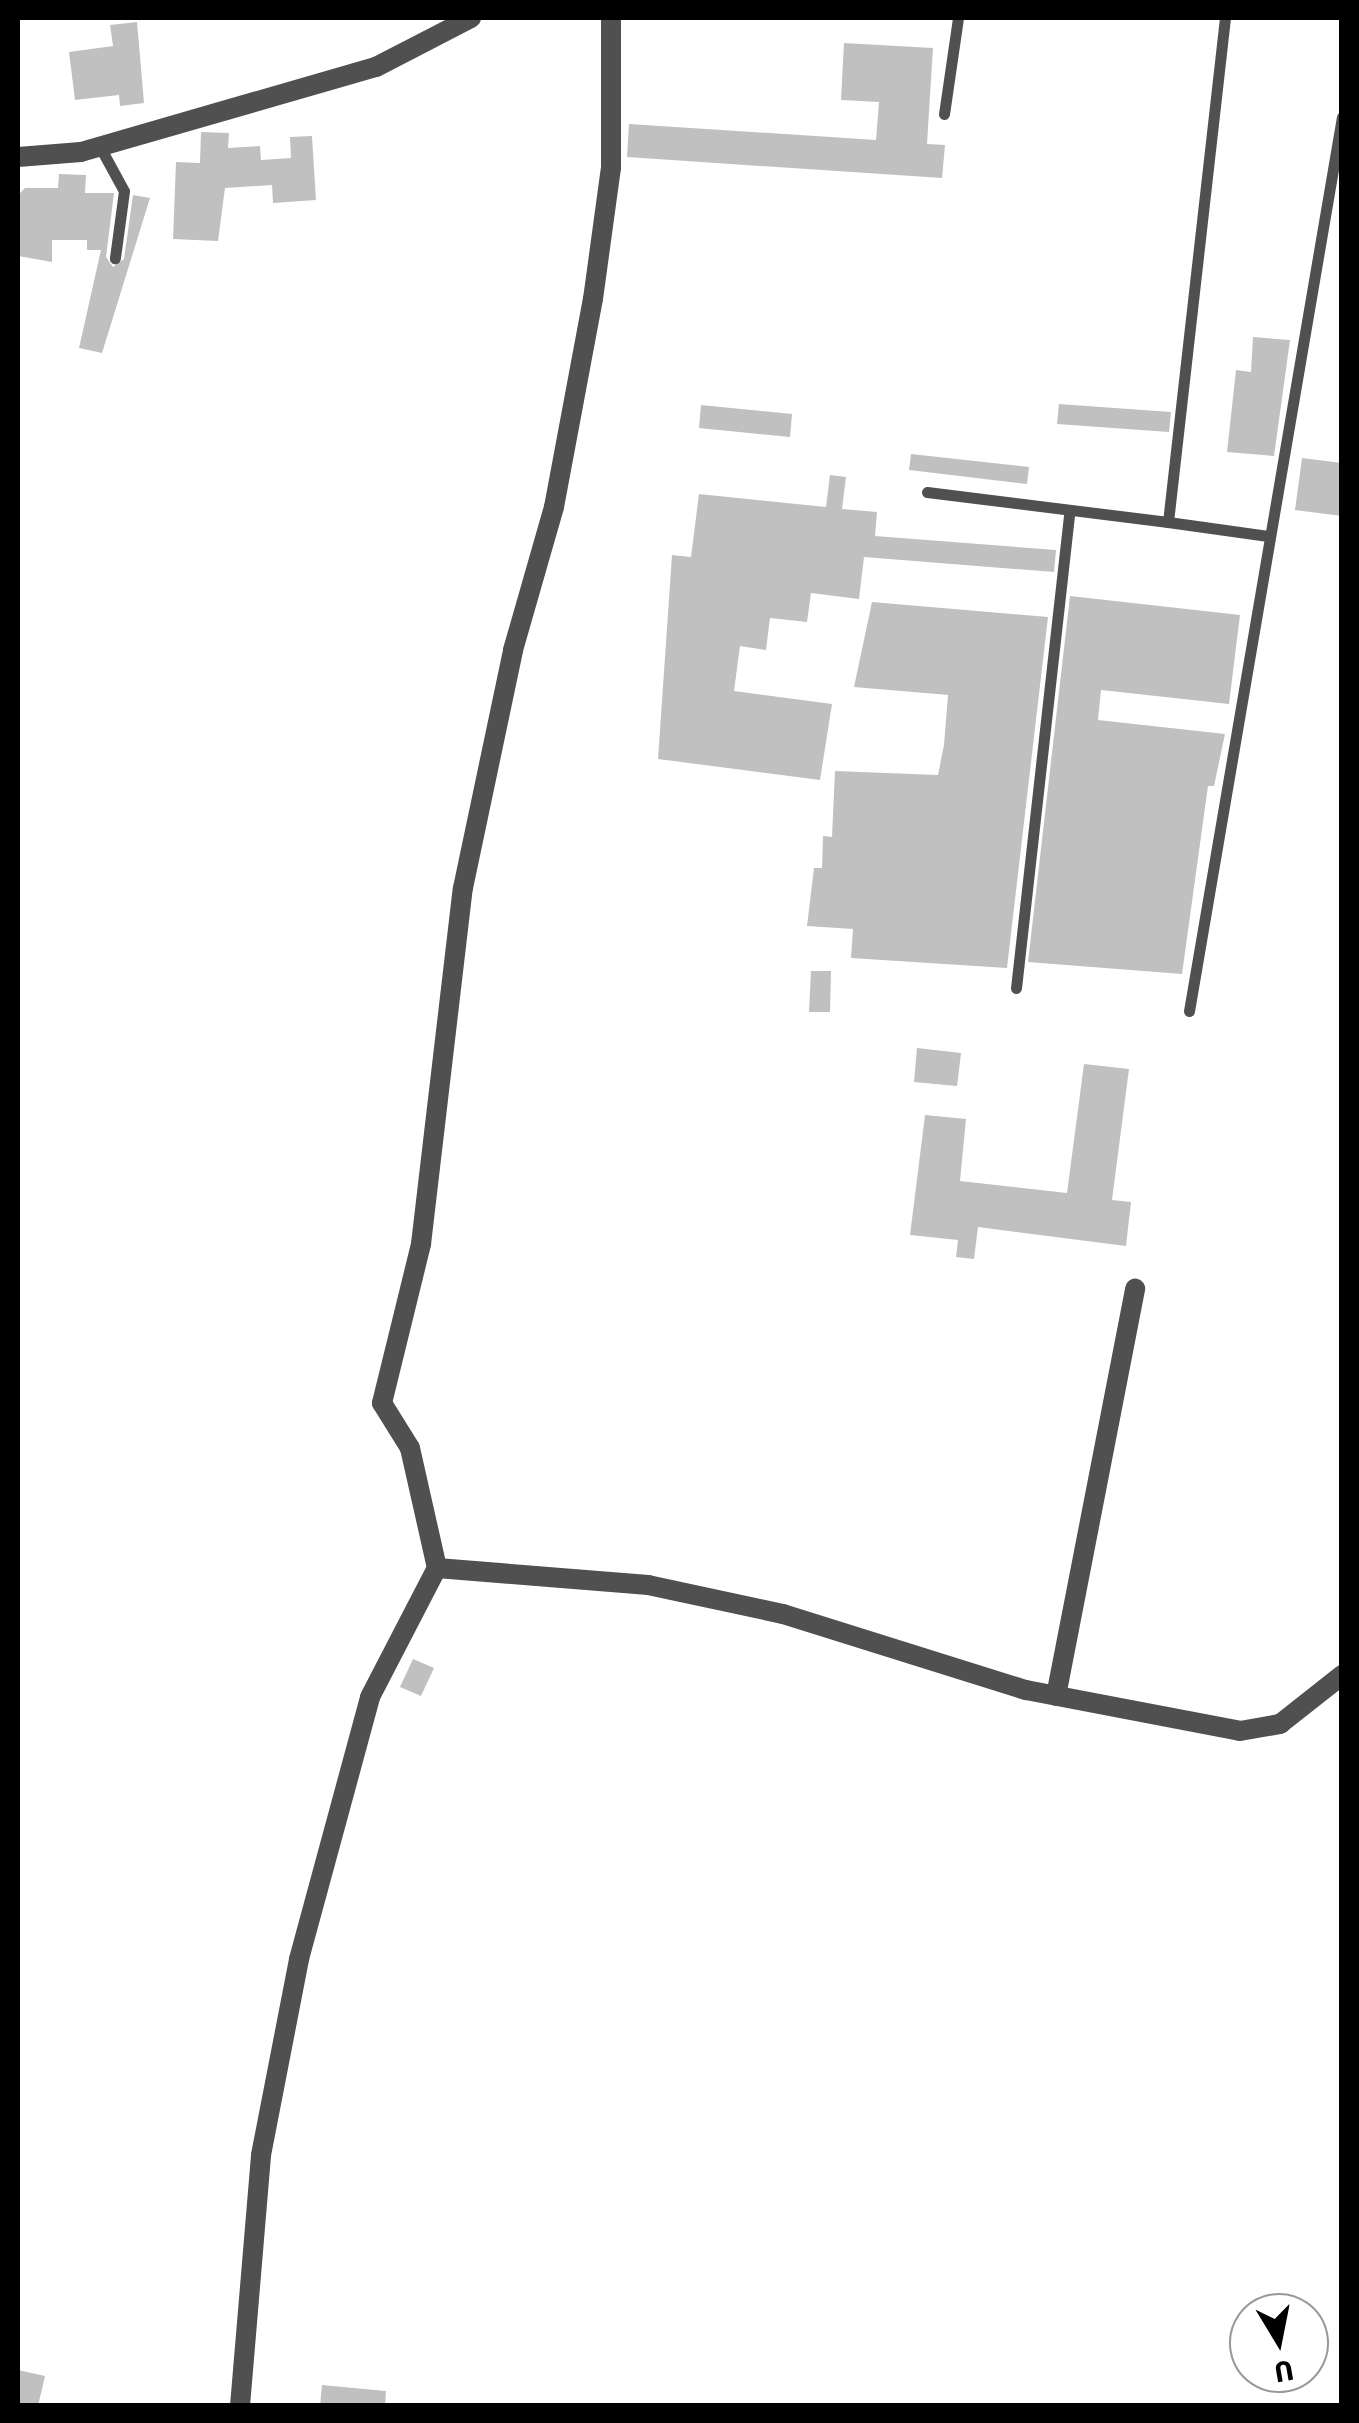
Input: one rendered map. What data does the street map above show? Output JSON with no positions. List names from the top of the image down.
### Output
{
  "north": "bottom"
}
